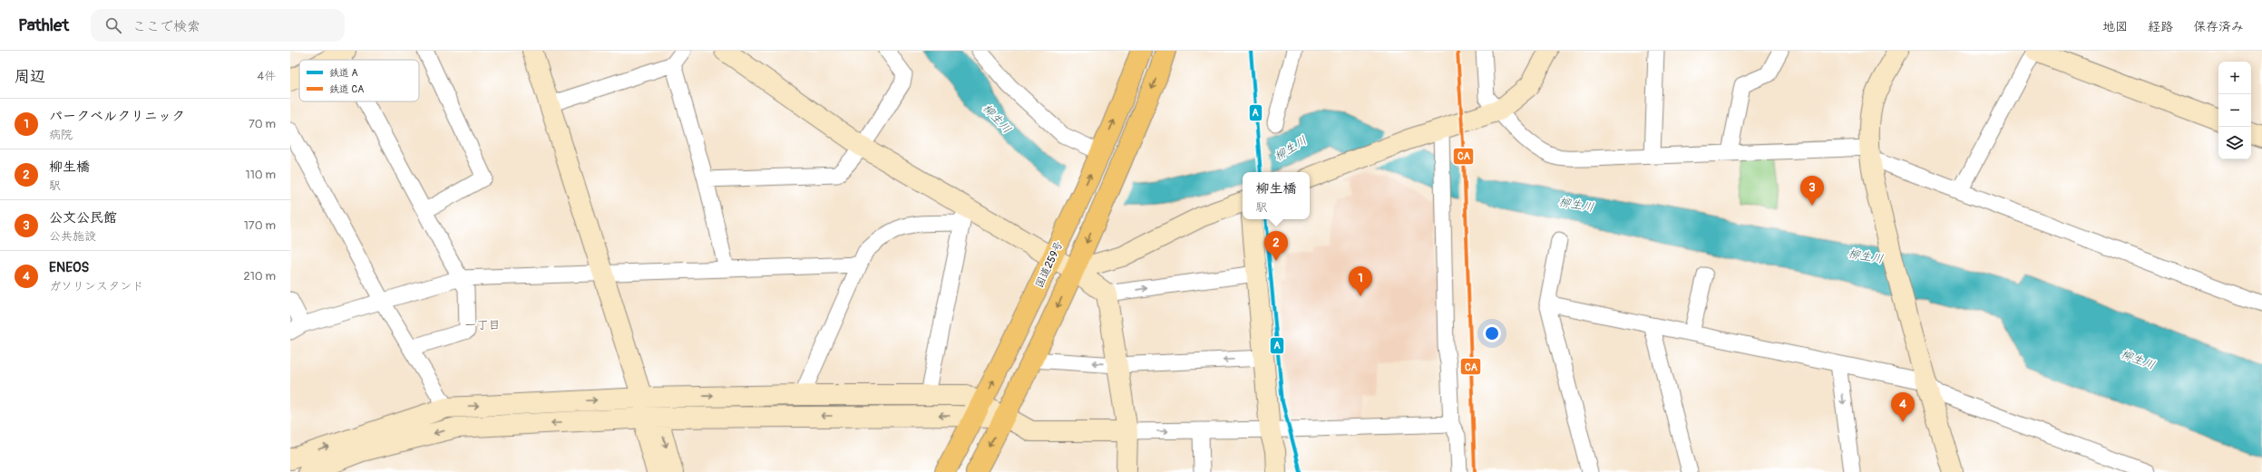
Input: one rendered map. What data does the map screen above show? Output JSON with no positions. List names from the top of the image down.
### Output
{
  "streets": {
    "highway": ["国道259号"]
  },
  "districts": ["一丁目"],
  "water": ["柳生川"],
  "lines": ["rail line CA", "rail line A"],
  "legend": ["鉄道 A", "鉄道 CA"],
  "page": {
    "header": "Pathlet",
    "search": "ここで検索",
    "nav": ["地図", "経路", "保存済み"],
    "heading": ["周辺", "4件"],
    "map_buttons": ["+", "−"],
    "list": [
      {
        "mark": "1",
        "name": "パークベルクリニック",
        "note": "病院",
        "value": "70 m"
      },
      {
        "mark": "2",
        "name": "柳生橋",
        "note": "駅",
        "value": "110 m"
      },
      {
        "mark": "3",
        "name": "公文公民館",
        "note": "公共施設",
        "value": "170 m"
      },
      {
        "mark": "4",
        "name": "ENEOS",
        "note": "ガソリンスタンド",
        "value": "210 m"
      }
    ],
    "popup": ["柳生橋", "駅"],
    "pins": [
      "3",
      "2",
      "1",
      "4"
    ]
  }
}
